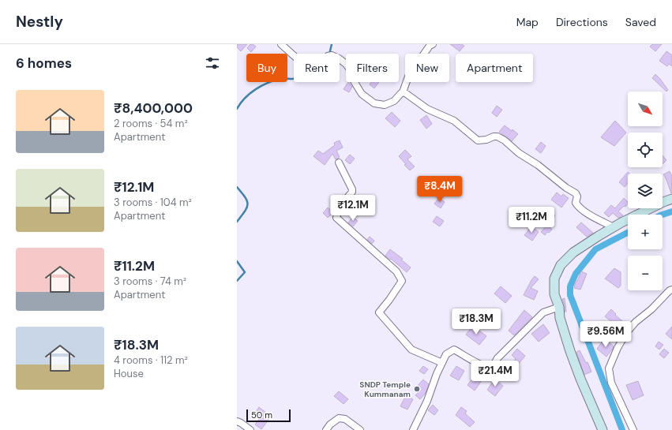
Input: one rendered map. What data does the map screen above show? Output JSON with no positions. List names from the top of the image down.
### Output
{
  "places": ["SNDP Temple Kummanam"],
  "scale_bar": "50 m",
  "north": "bottom right",
  "page": {
    "header": "Nestly",
    "nav": ["Map", "Directions", "Saved"],
    "heading": "6 homes",
    "chip": [
      "Buy",
      "Rent",
      "Filters",
      "New",
      "Apartment"
    ],
    "list": [
      {
        "name": "₹8,400,000",
        "note": "2 rooms · 54 m² · Apartment"
      },
      {
        "name": "₹12.1M",
        "note": "3 rooms · 104 m² · Apartment"
      },
      {
        "name": "₹11.2M",
        "note": "3 rooms · 74 m² · Apartment"
      },
      {
        "name": "₹18.3M",
        "note": "4 rooms · 112 m² · House"
      }
    ],
    "map_buttons": ["+", "−"],
    "price": [
      "₹8.4M",
      "₹12.1M",
      "₹11.2M",
      "₹18.3M",
      "₹9.56M",
      "₹21.4M"
    ],
    "scale": "50 m"
  }
}
